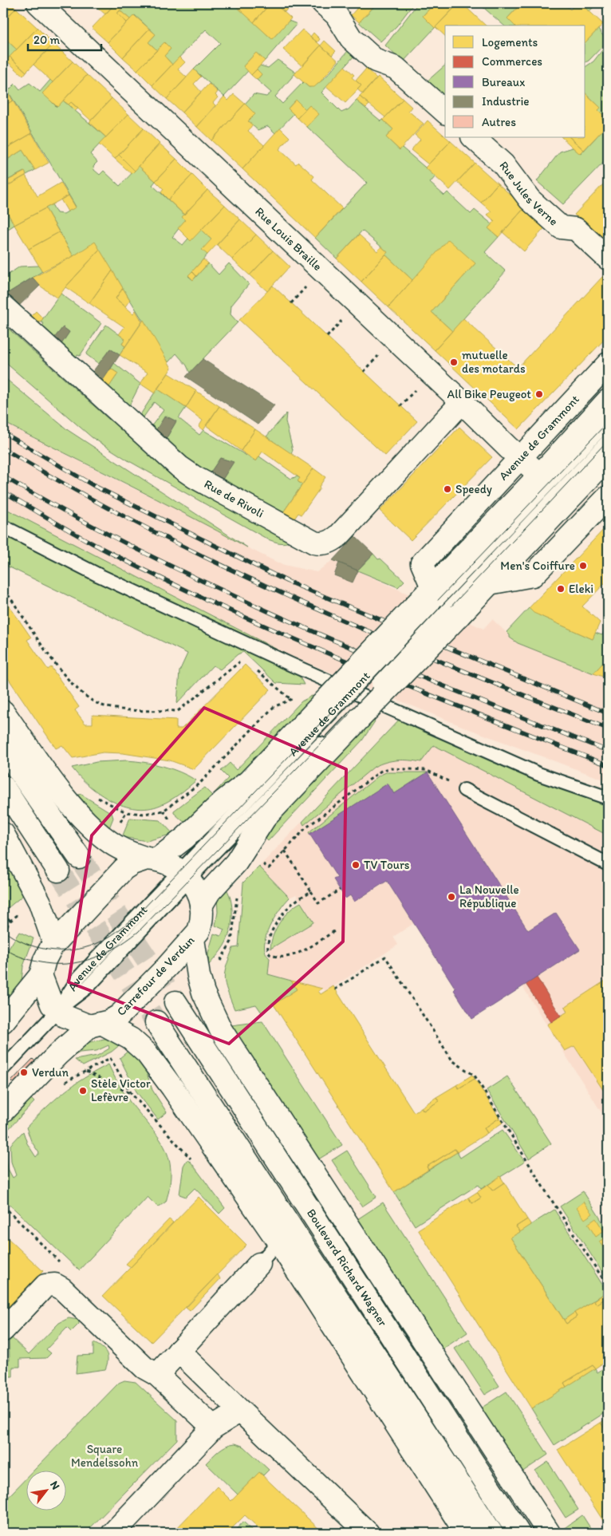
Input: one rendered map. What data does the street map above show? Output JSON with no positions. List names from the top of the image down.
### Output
{
  "streets": {
    "main road": [
      "Rue Jules Verne",
      "Rue Louis Braille",
      "Avenue de Grammont",
      "Rue de Rivoli",
      "Carrefour de Verdun",
      "Boulevard Richard Wagner"
    ]
  },
  "crossings": [
    ["Rue Louis Braille", "Avenue de Grammont"],
    ["Rue Louis Braille", "Rue de Rivoli"],
    ["Avenue de Grammont", "Carrefour de Verdun"]
  ],
  "parks": ["Square Mendelssohn"],
  "places": [
    "mutuelle des motards",
    "All Bike Peugeot",
    "Speedy",
    "Men's Coiffure",
    "Eleki",
    "TV Tours",
    "La Nouvelle République",
    "Verdun",
    "Stèle Victor Lefèvre"
  ],
  "legend": [
    "Logements",
    "Commerces",
    "Bureaux",
    "Industrie",
    "Autres"
  ],
  "scale_bar": "20 m",
  "north": "top right"
}
